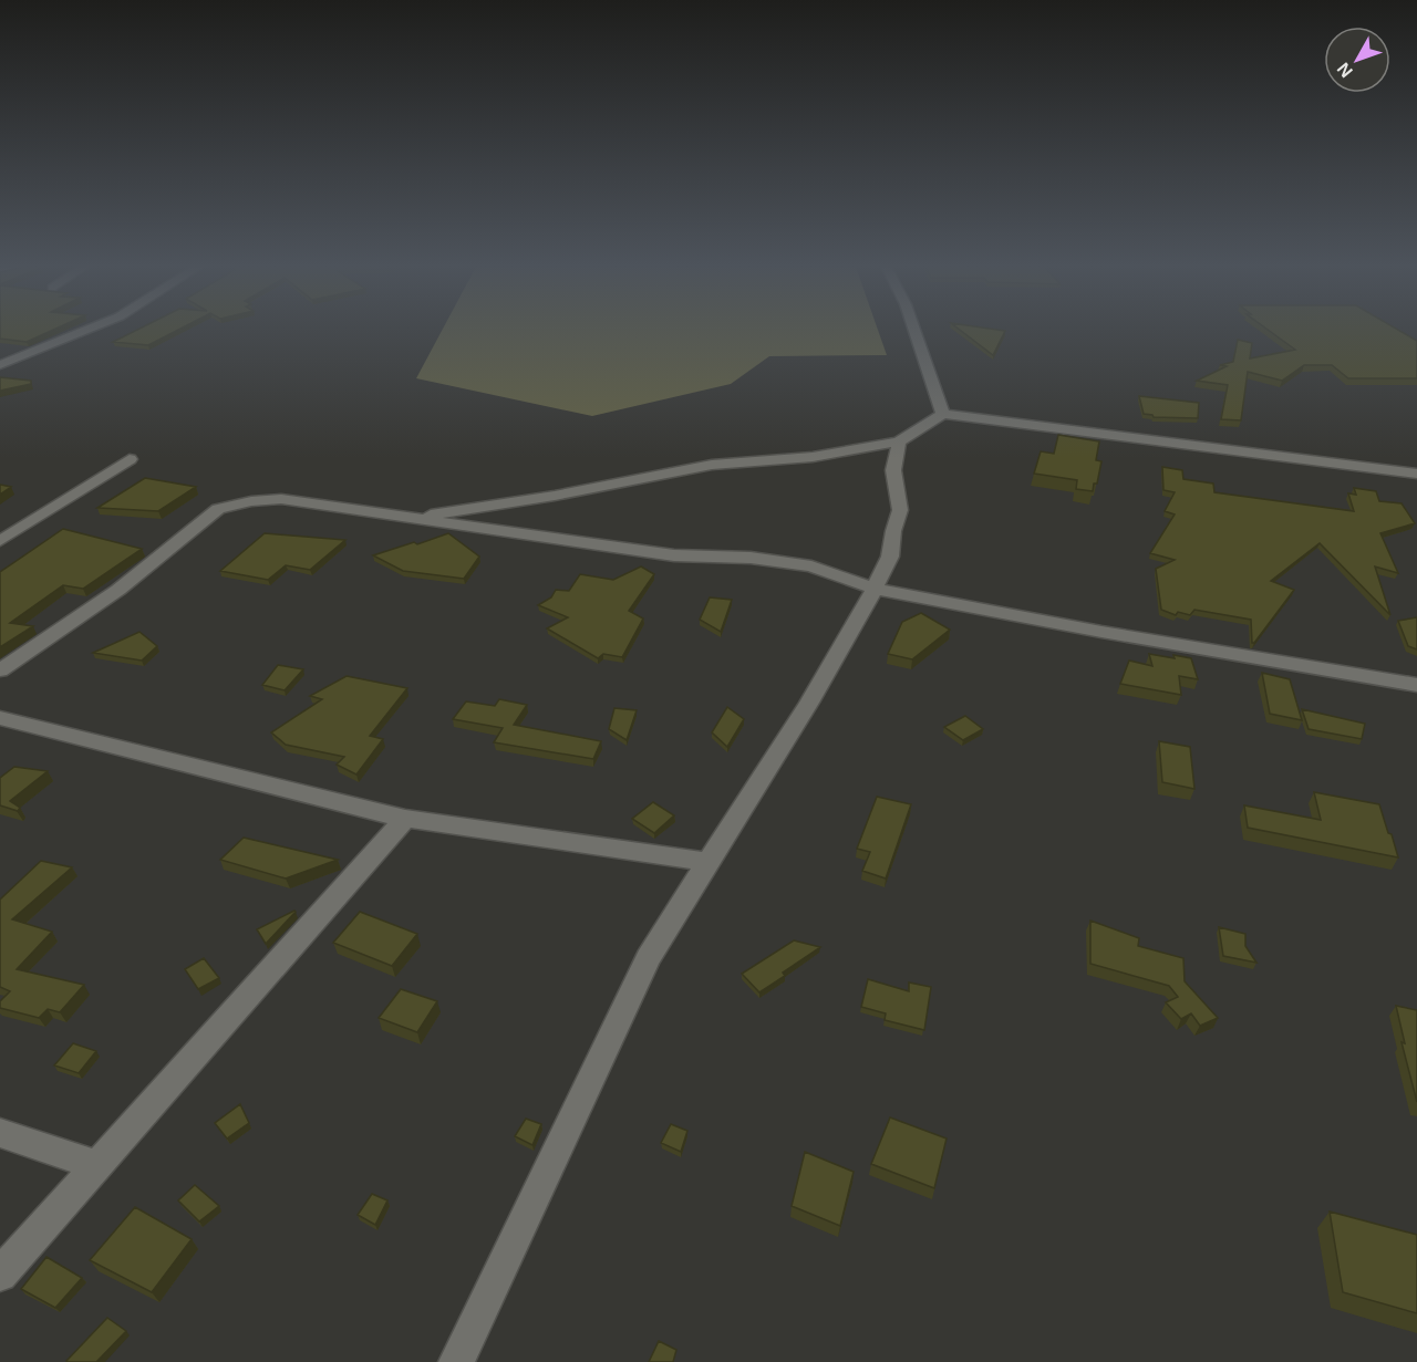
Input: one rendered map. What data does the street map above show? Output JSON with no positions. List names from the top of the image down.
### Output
{
  "north": "bottom left"
}
